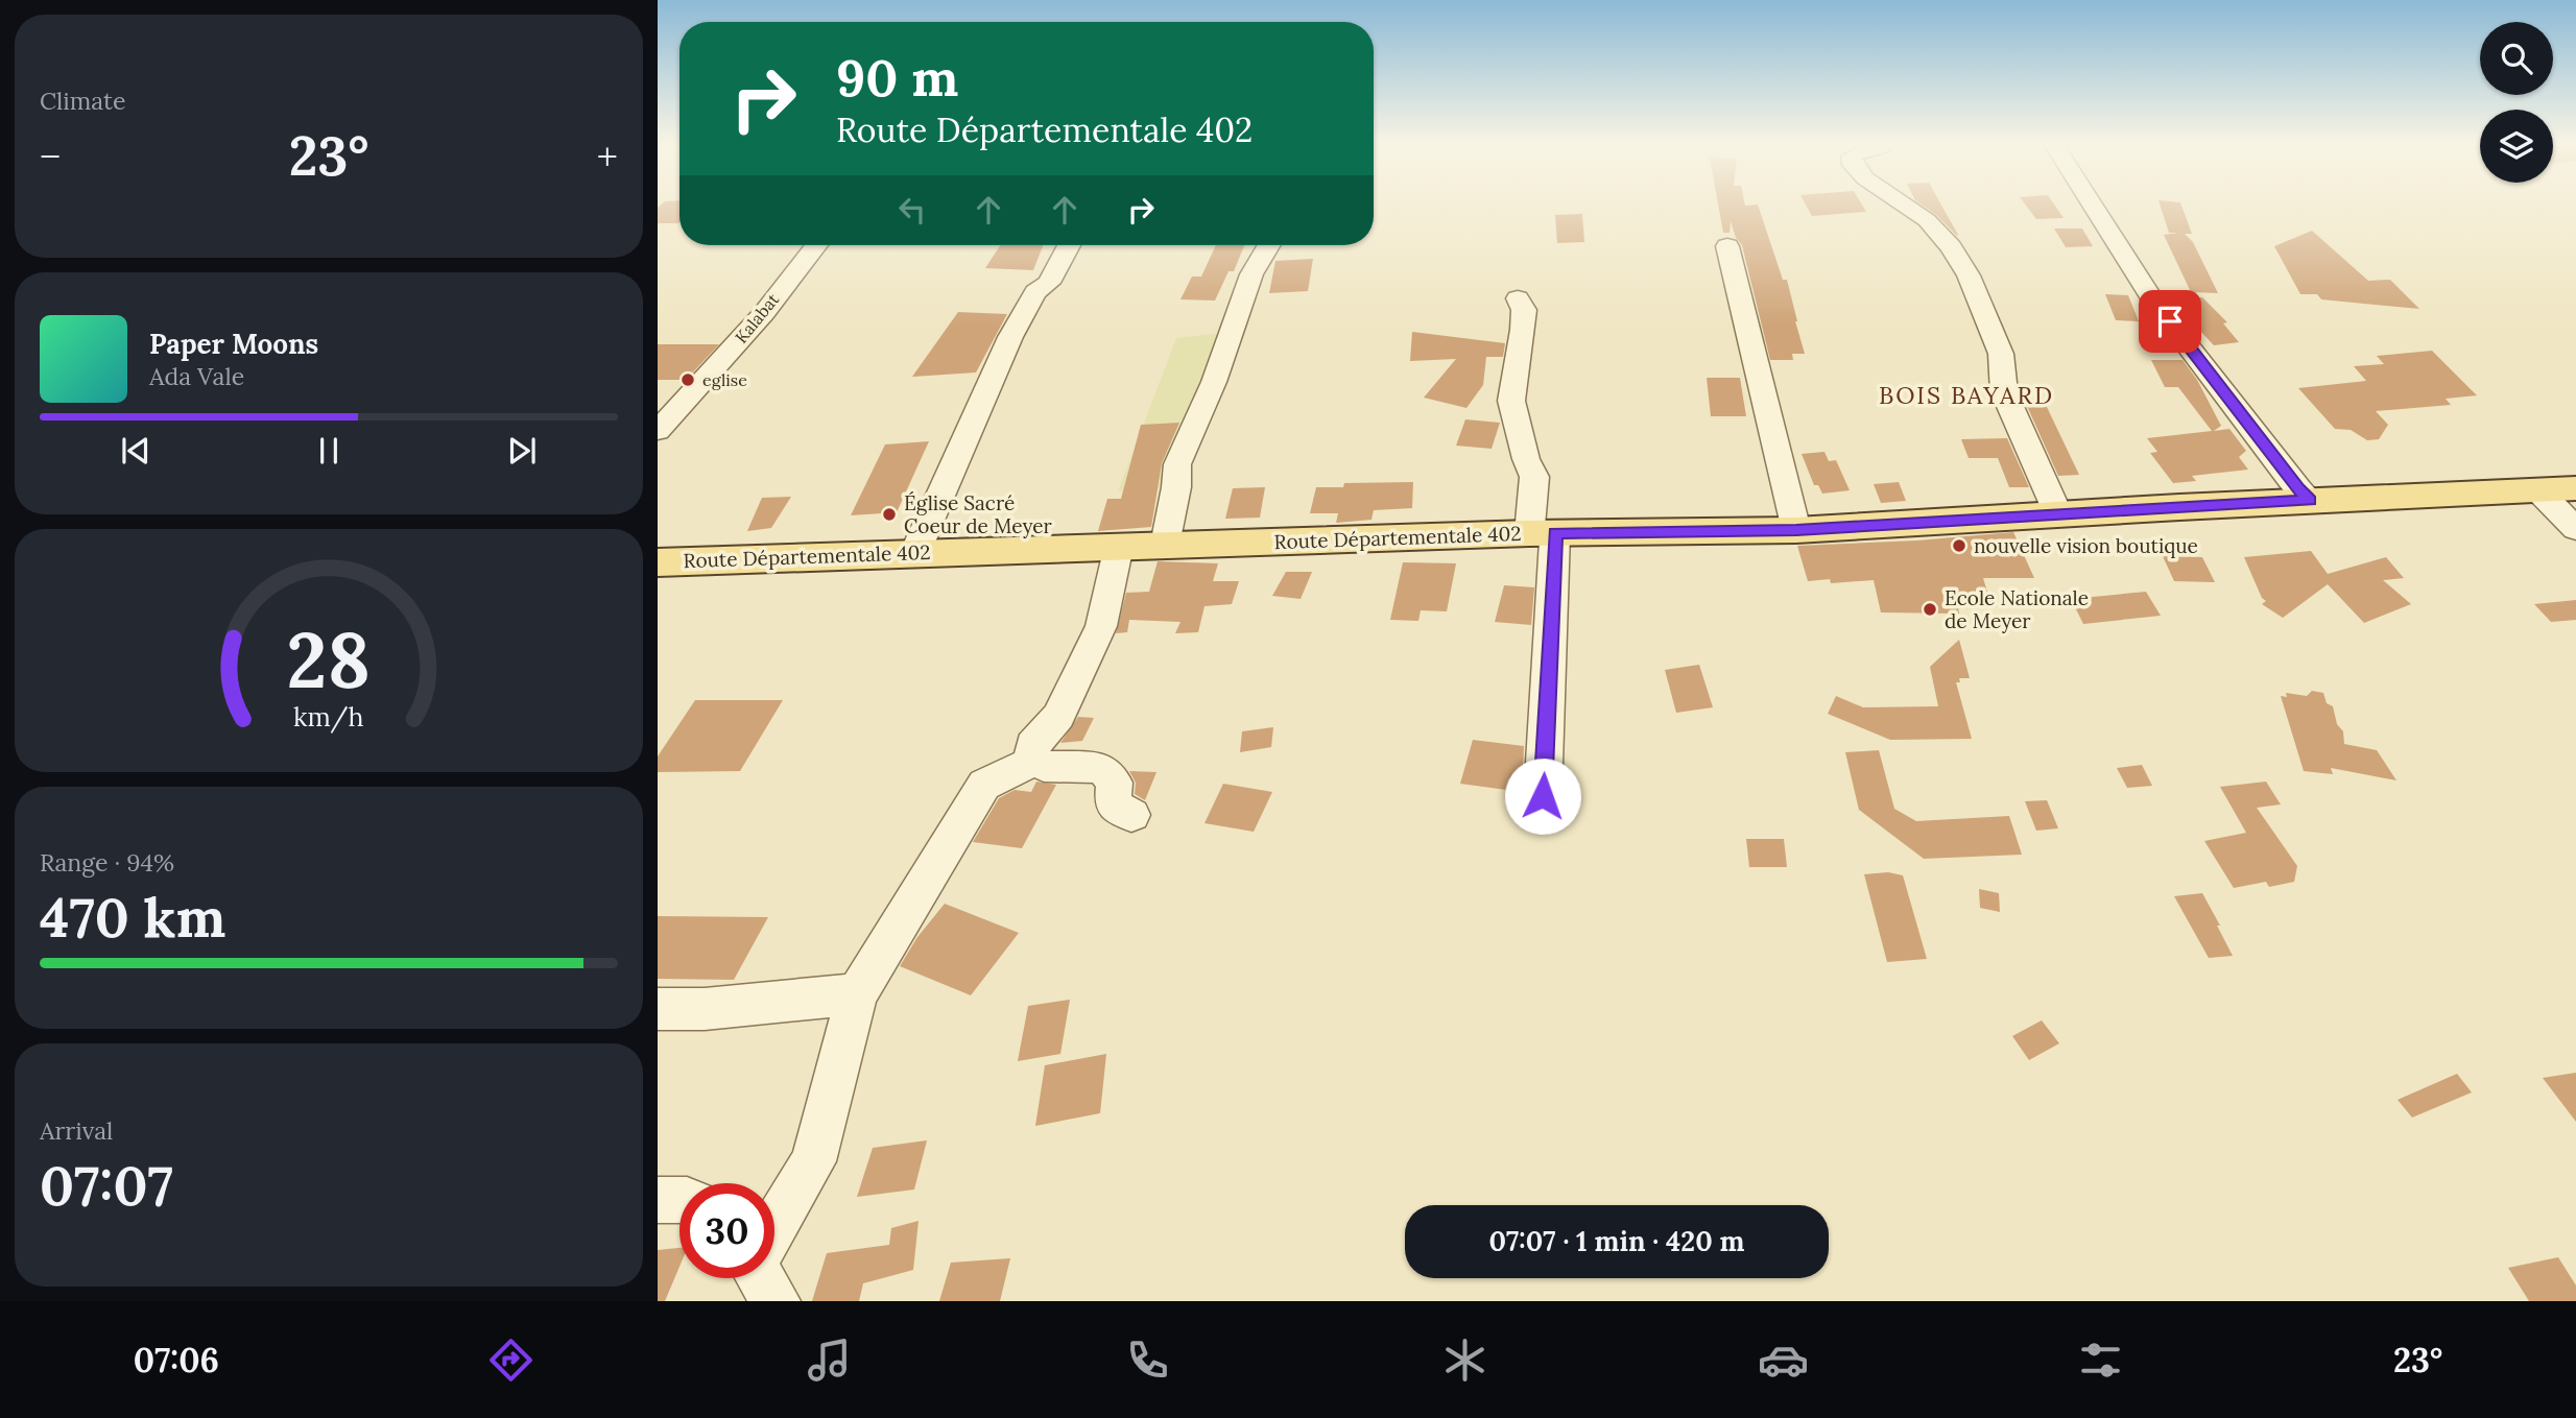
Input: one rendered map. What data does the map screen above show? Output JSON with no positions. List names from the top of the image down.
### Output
{
  "streets": {
    "main road": ["Route Départementale 402"],
    "street": ["Kalabat"]
  },
  "districts": ["BOIS BAYARD"],
  "places": [
    "eglise",
    "Église Sacré Coeur de Meyer",
    "nouvelle vision boutique",
    "Ecole Nationale de Meyer"
  ],
  "page": {
    "tile": [
      "Climate",
      ["Range · 94%", "470 km"],
      ["Arrival", "07:07"]
    ],
    "turn": ["90 m", "Route Départementale 402"],
    "heat": ["−", "23°", "+"],
    "song": ["Paper Moons", "Ada Vale"],
    "limit": "30",
    "trip": "07:07 · 1 min · 420 m",
    "tabs": ["07:06", "23°"],
    "gauge": ["28", "km/h"]
  }
}
